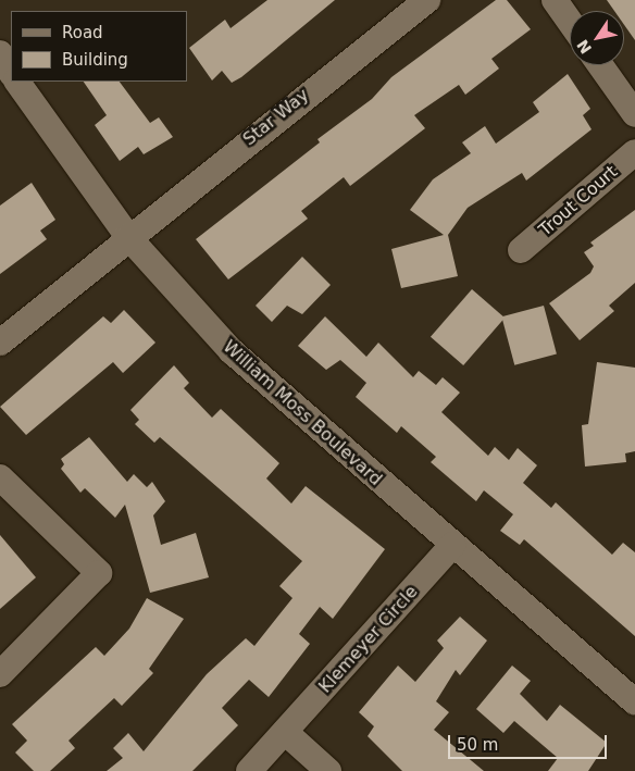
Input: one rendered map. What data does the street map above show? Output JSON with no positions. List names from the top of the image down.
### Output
{
  "streets": {
    "street": [
      "Star Way",
      "Trout Court",
      "William Moss Boulevard",
      "Klemeyer Circle"
    ]
  },
  "crossings": [
    ["Star Way", "William Moss Boulevard"],
    ["William Moss Boulevard", "Klemeyer Circle"]
  ],
  "legend": ["Road", "Building"],
  "scale_bar": "50 m",
  "north": "bottom left"
}
